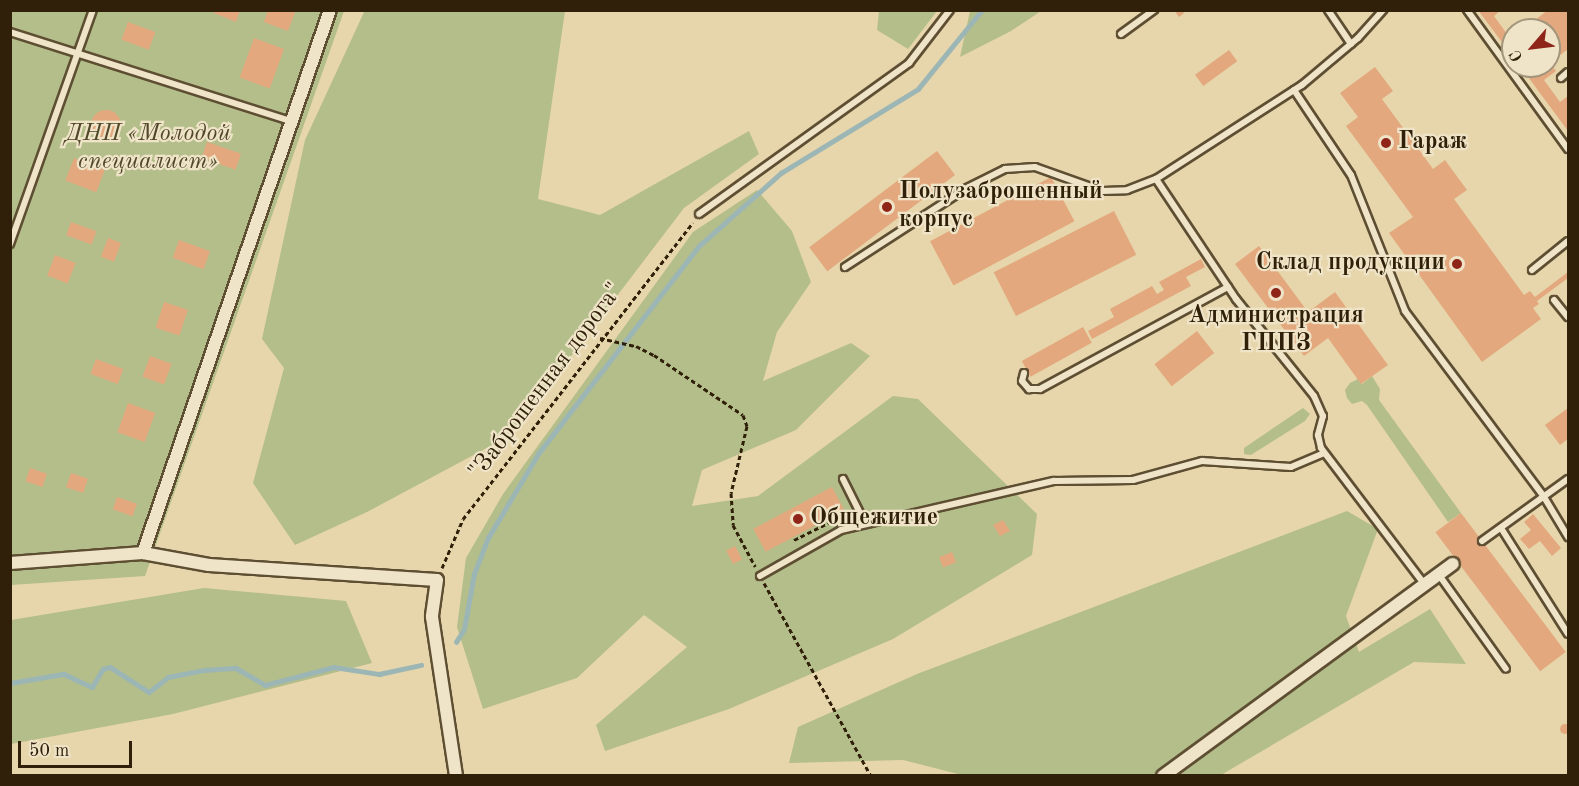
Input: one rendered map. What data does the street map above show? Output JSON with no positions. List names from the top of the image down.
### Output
{
  "streets": {
    "path": ["\"Заброшенная дорога\""]
  },
  "parks": ["ДНП «Молодой специалист»"],
  "places": [
    "Гараж",
    "Полузаброшенный корпус",
    "Склад продукции",
    "Администрация ГППЗ",
    "Общежитие"
  ],
  "scale_bar": "50 m",
  "north": "bottom left"
}
